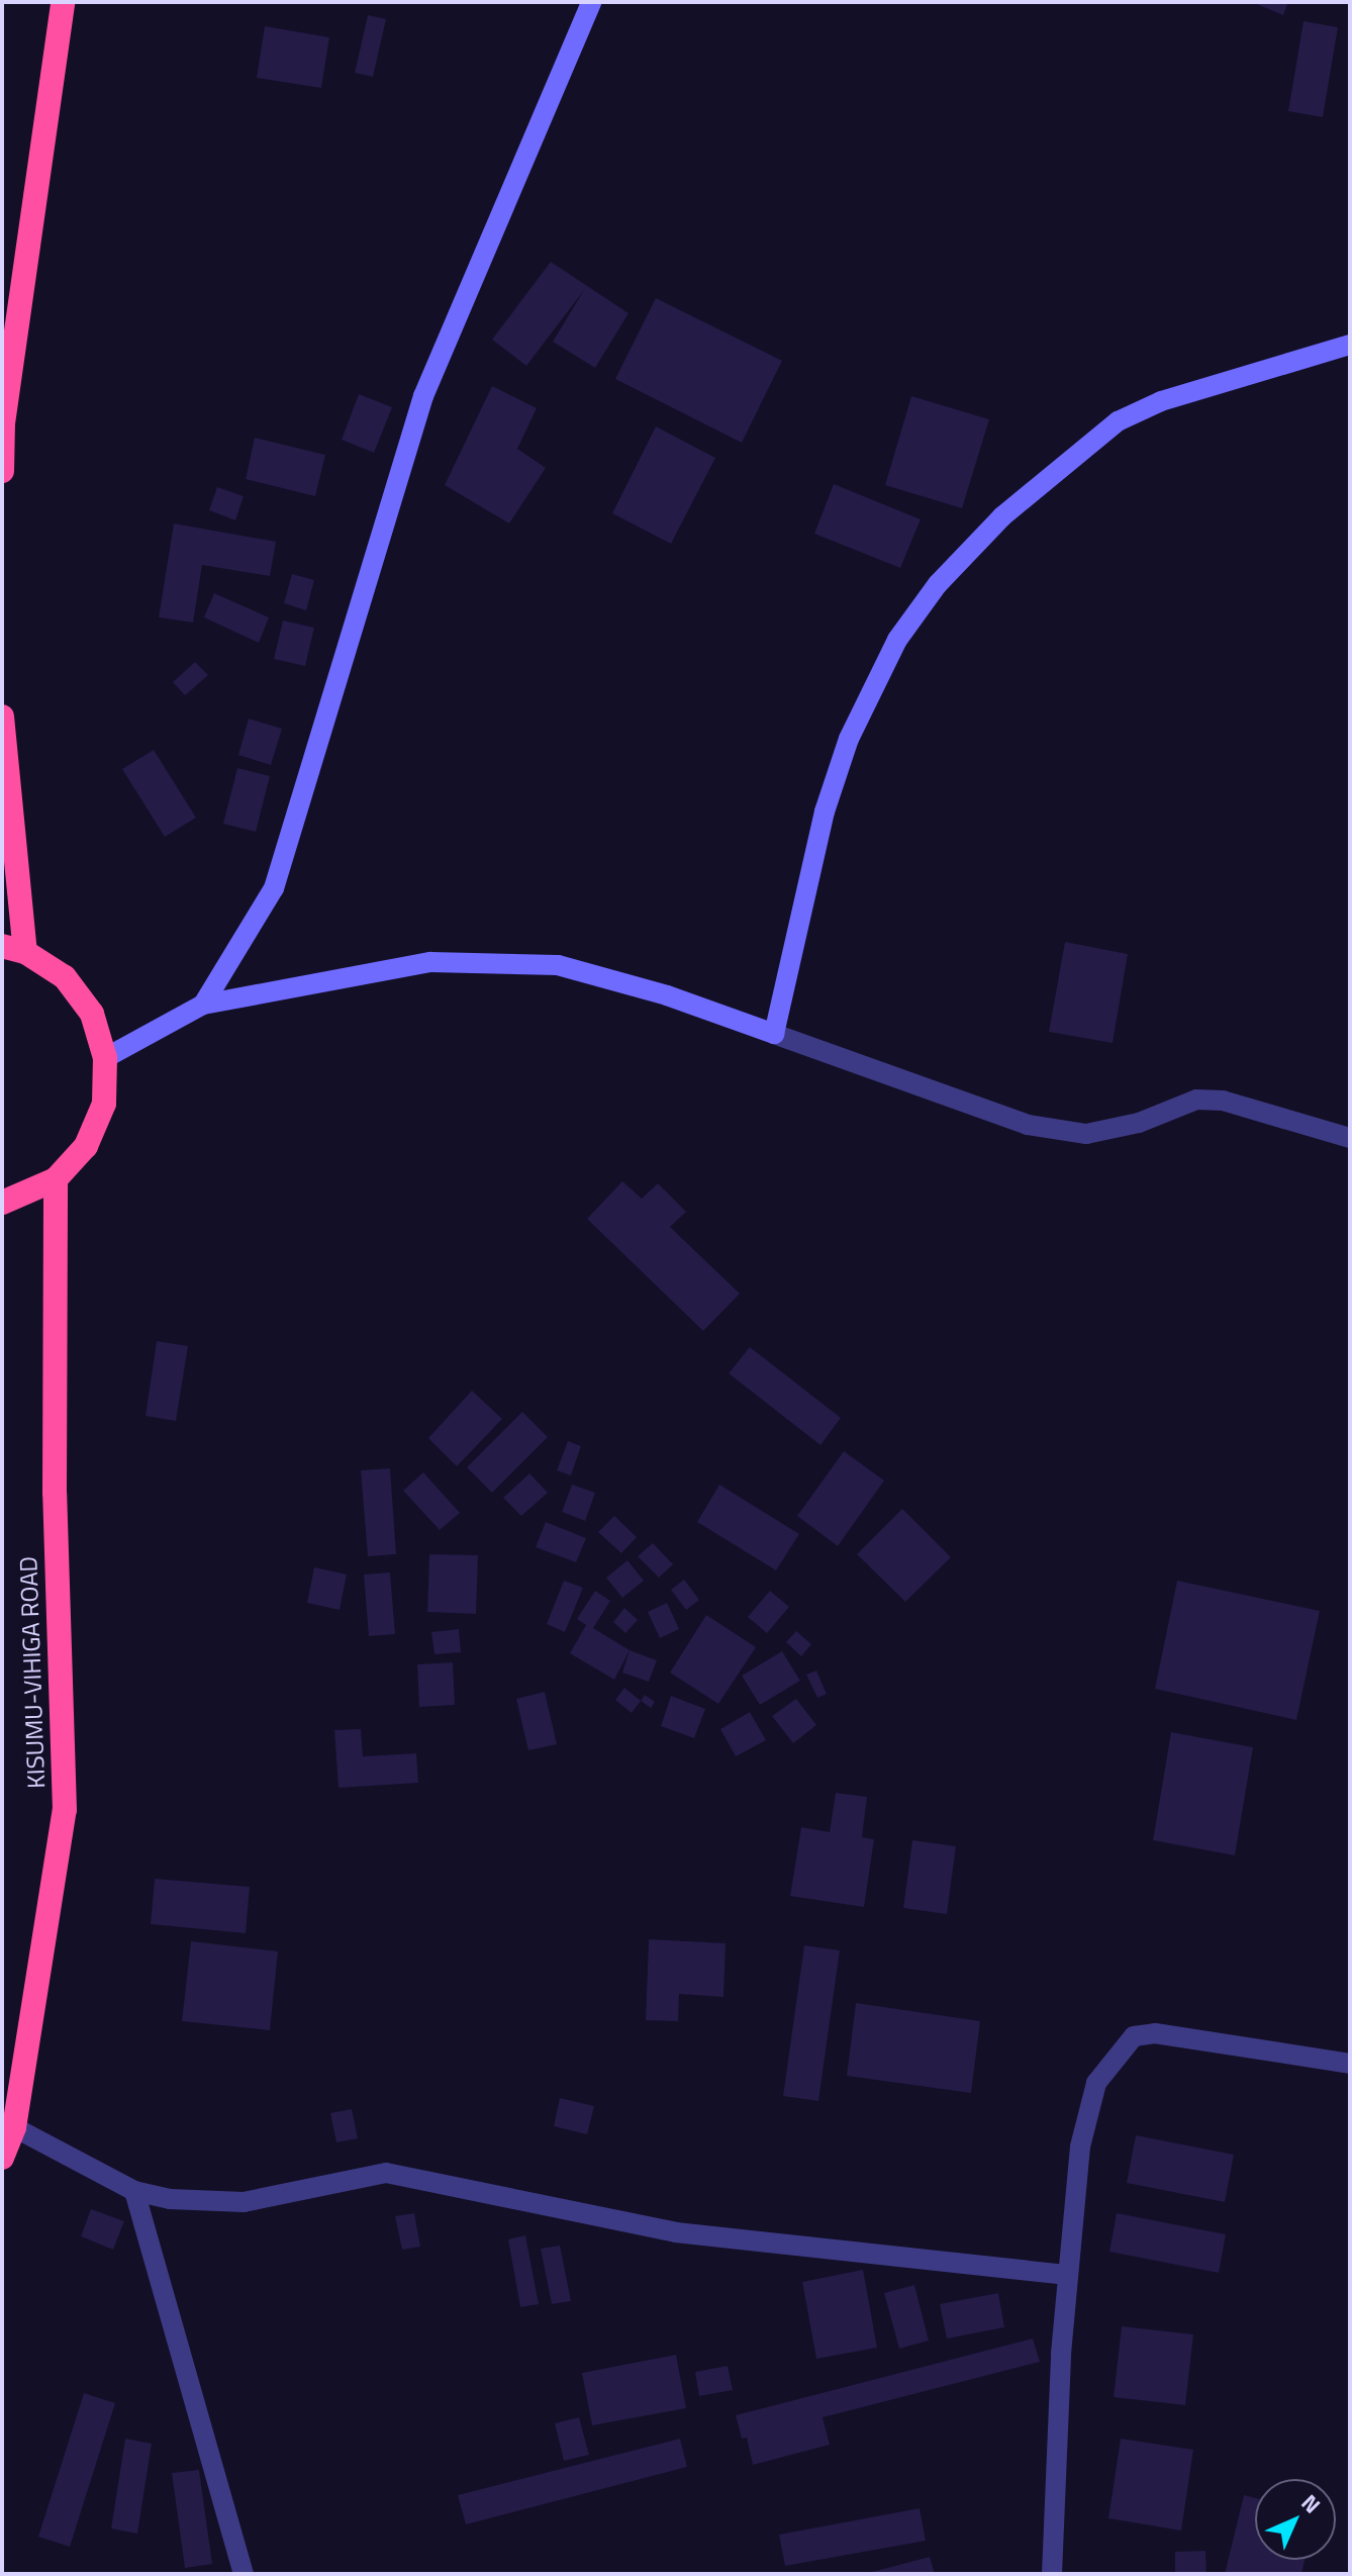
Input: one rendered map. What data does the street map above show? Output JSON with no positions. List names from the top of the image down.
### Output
{
  "streets": {
    "highway": ["KISUMU-VIHIGA ROAD"]
  },
  "north": "top right"
}
